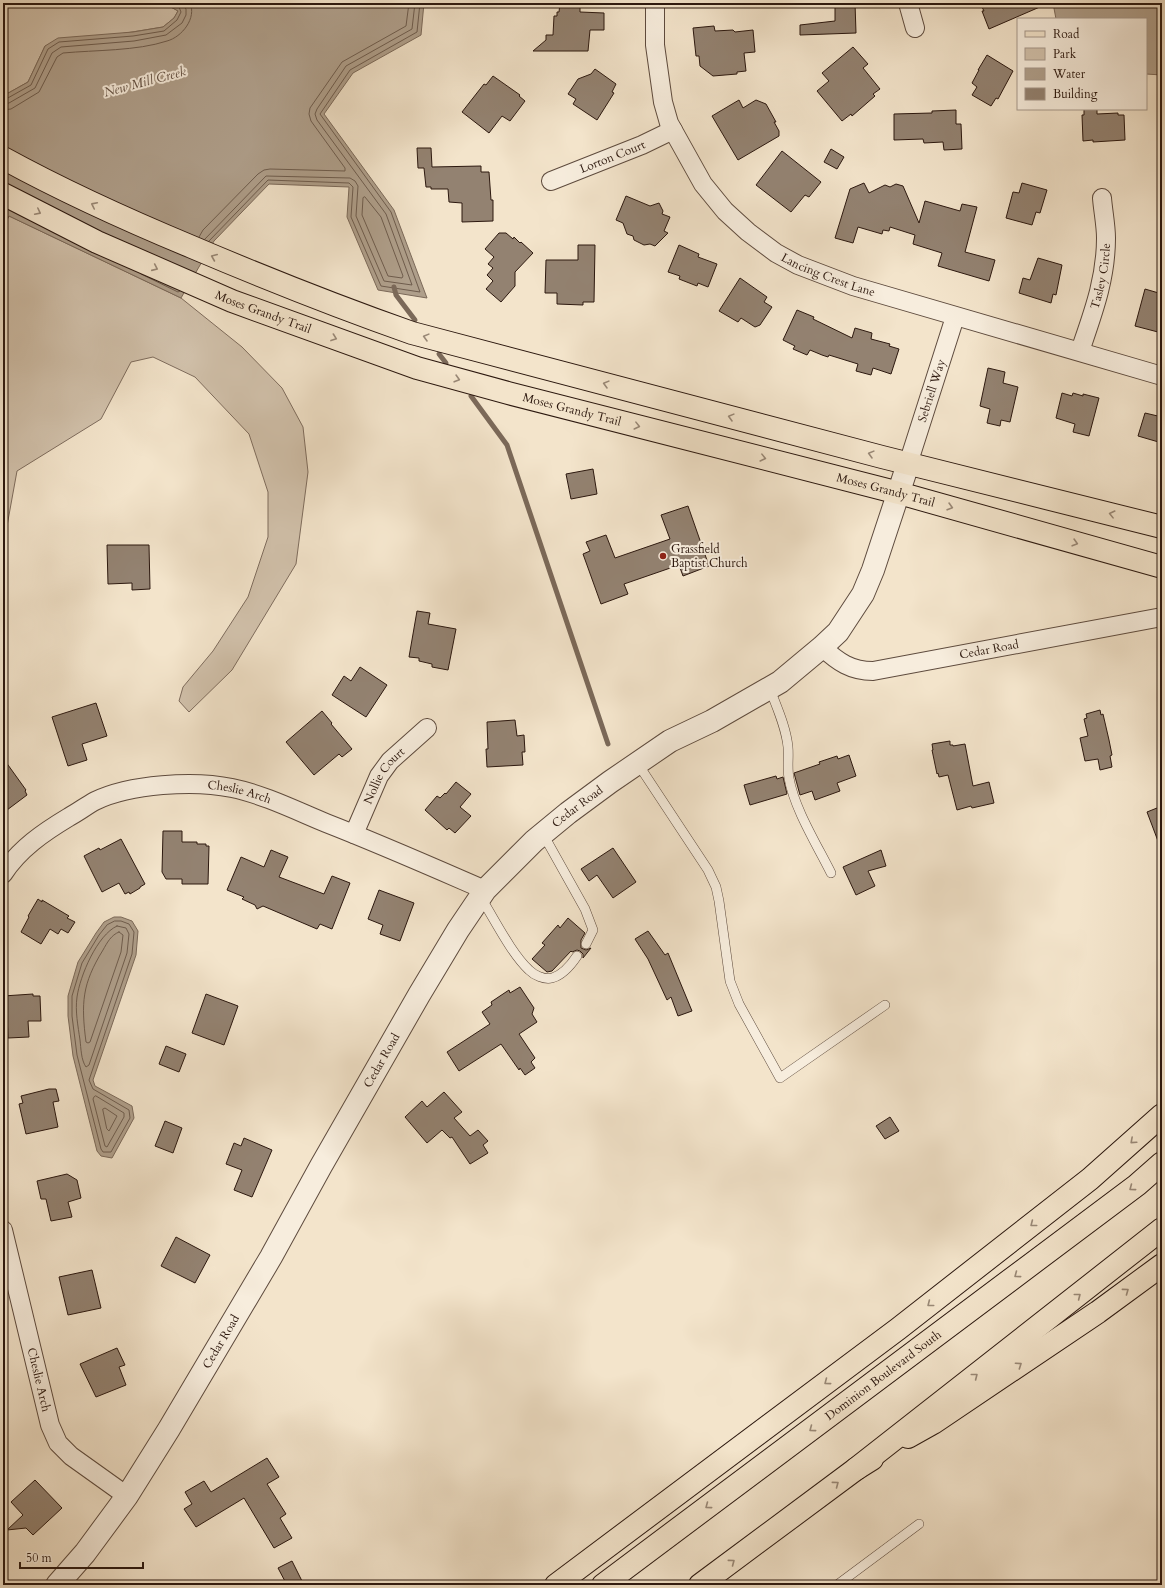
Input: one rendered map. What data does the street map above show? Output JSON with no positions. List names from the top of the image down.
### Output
{
  "streets": {
    "main road": ["Moses Grandy Trail", "Dominion Boulevard South"],
    "street": [
      "Lorton Court",
      "Lancing Crest Lane",
      "Tasley Circle",
      "Sebriell Way",
      "Cedar Road",
      "Nollie Court",
      "Cheslie Arch"
    ]
  },
  "crossings": [
    ["Lorton Court", "Lancing Crest Lane"],
    ["Lancing Crest Lane", "Tasley Circle"],
    ["Lancing Crest Lane", "Sebriell Way"],
    ["Moses Grandy Trail", "Cedar Road"],
    ["Sebriell Way", "Cedar Road"],
    ["Cedar Road", "Cheslie Arch"],
    ["Nollie Court", "Cheslie Arch"]
  ],
  "water": ["New Mill Creek"],
  "places": ["Grassfield Baptist Church"],
  "legend": [
    "Road",
    "Park",
    "Water",
    "Building"
  ],
  "scale_bar": "50 m"
}
